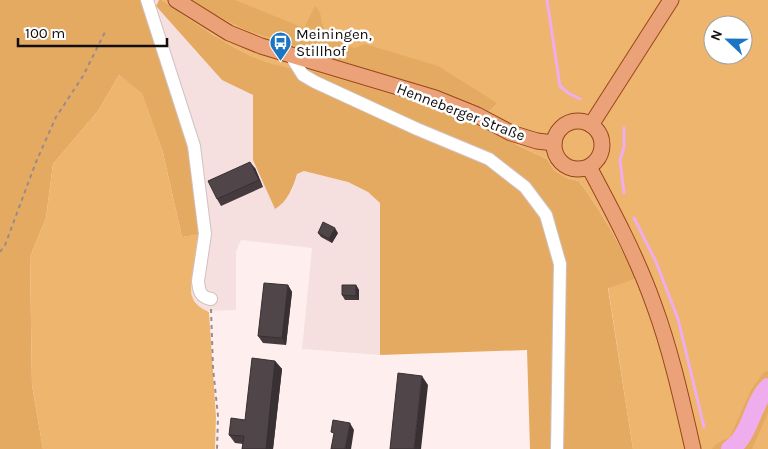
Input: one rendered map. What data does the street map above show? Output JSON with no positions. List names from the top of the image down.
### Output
{
  "streets": {
    "main road": ["Henneberger Straße"]
  },
  "places": {
    "bus stop": ["Meiningen, Stillhof"]
  },
  "scale_bar": "100 m",
  "north": "left"
}
